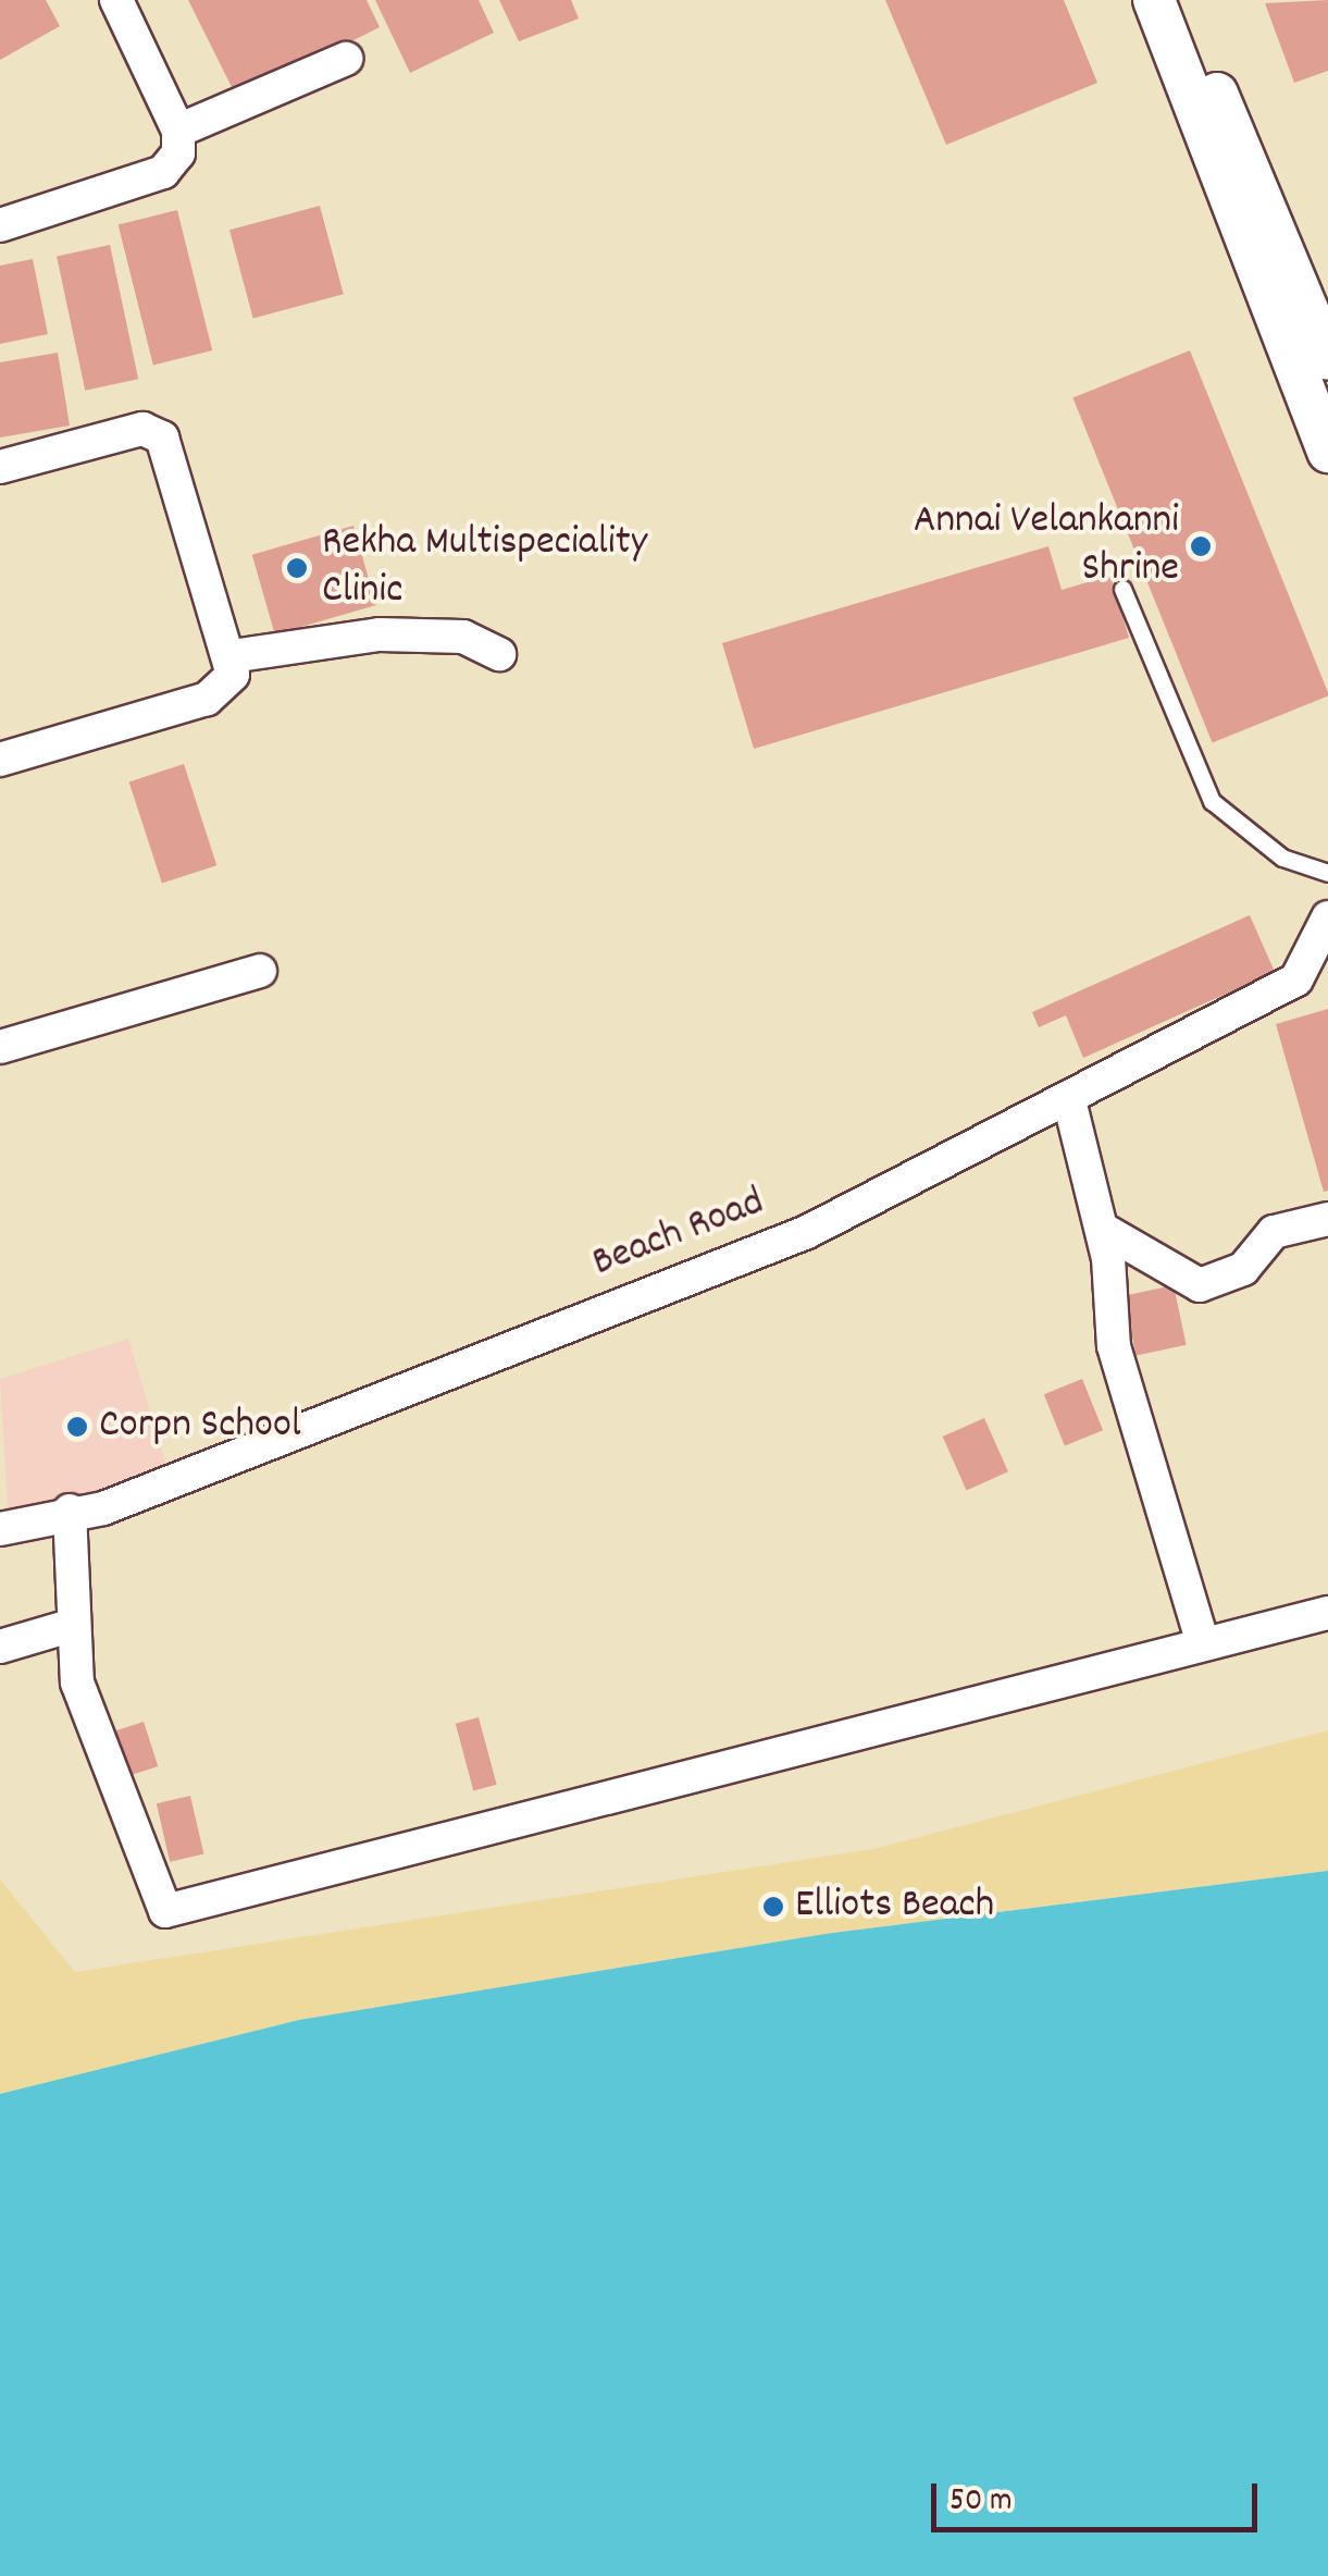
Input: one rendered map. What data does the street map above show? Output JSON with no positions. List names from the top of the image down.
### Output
{
  "streets": {
    "street": ["Beach Road"]
  },
  "places": [
    "Annai Velankanni Shrine",
    "Rekha Multispeciality Clinic",
    "Corpn School",
    "Elliots Beach"
  ],
  "scale_bar": "50 m"
}
